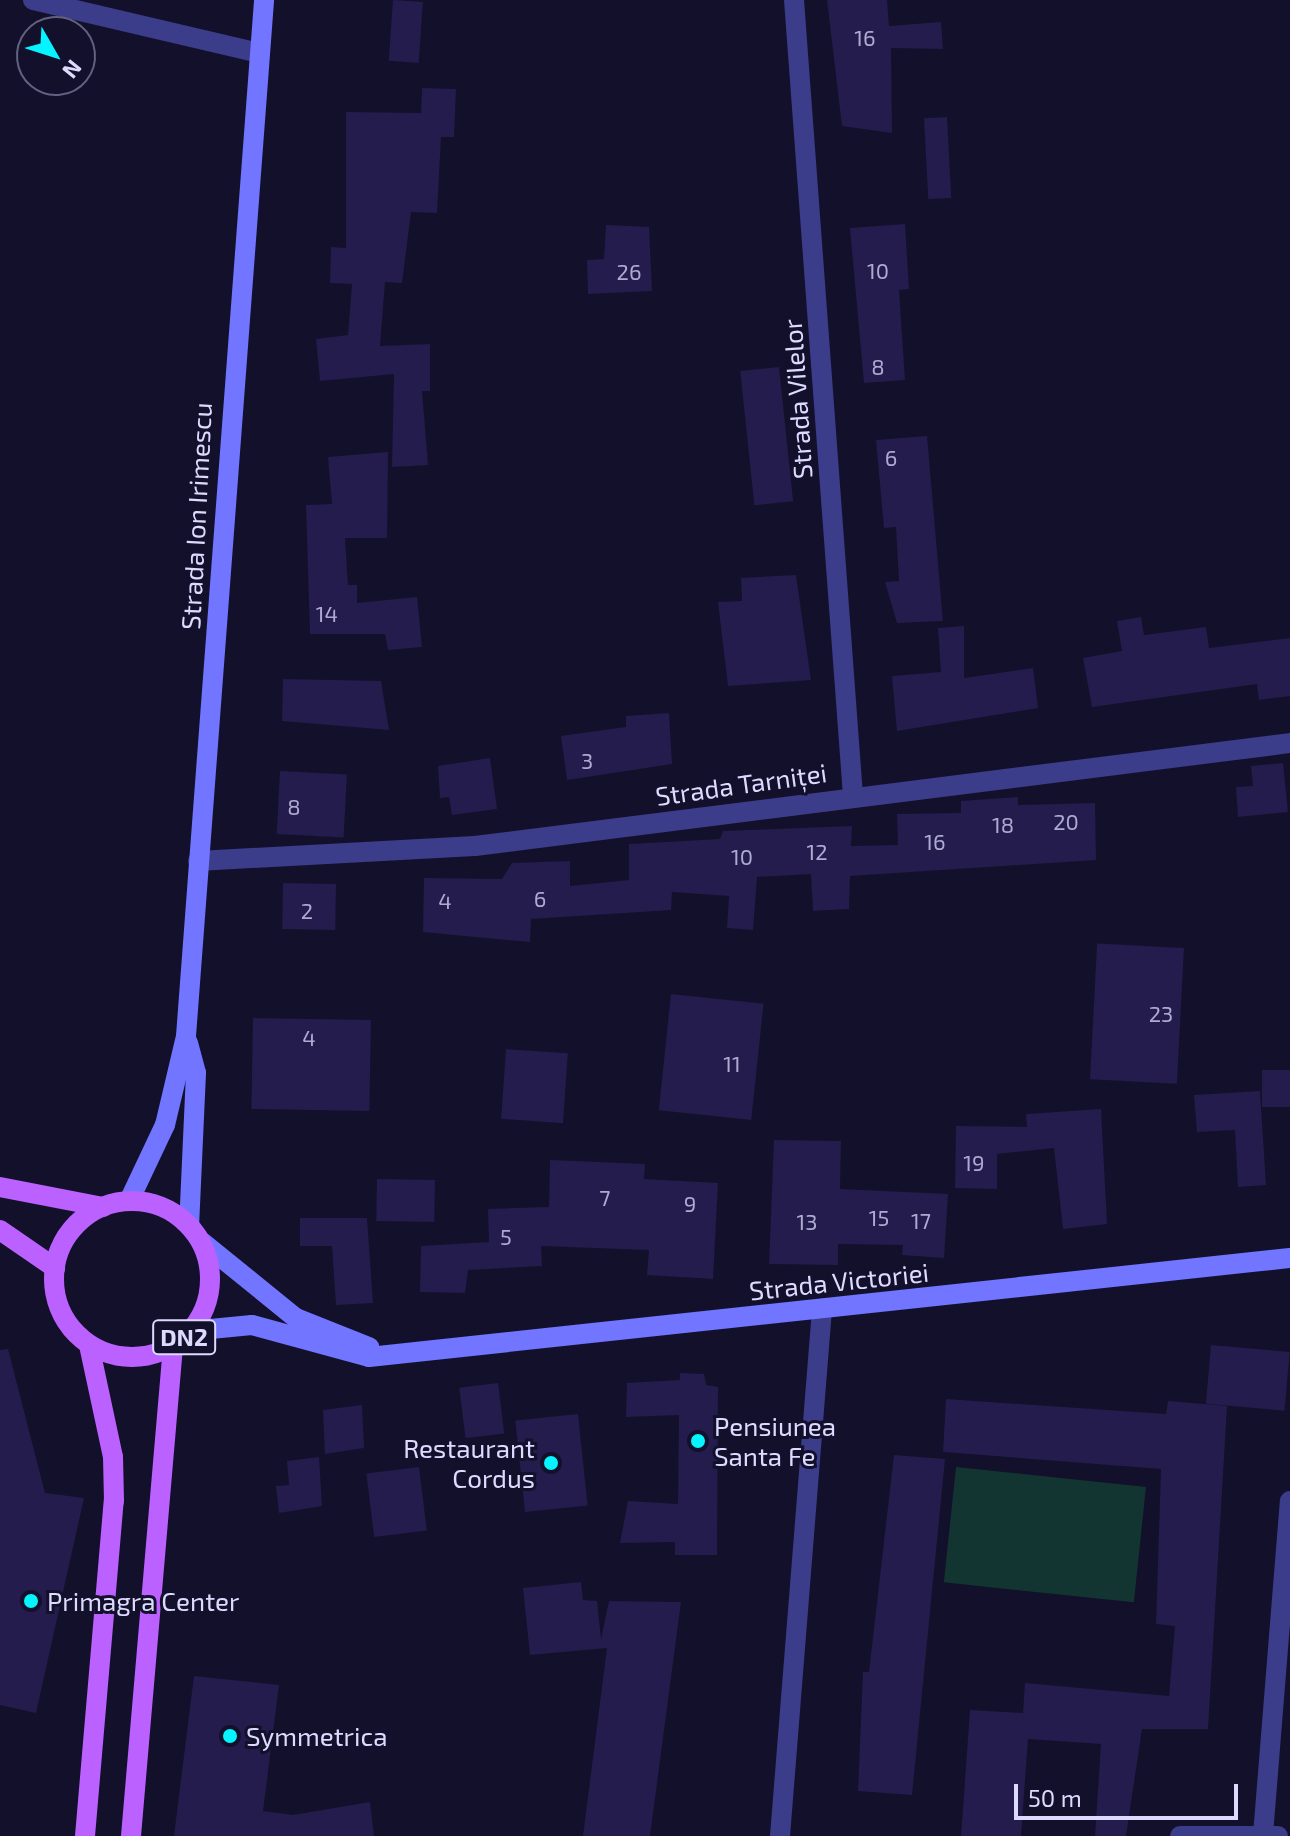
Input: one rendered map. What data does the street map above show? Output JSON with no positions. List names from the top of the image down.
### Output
{
  "streets": {
    "main road": ["Strada Ion Irimescu", "Strada Victoriei", "DN2"],
    "street": ["Strada Vilelor", "Strada Tarniței"]
  },
  "crossings": [
    ["Strada Vilelor", "Strada Tarniței"],
    ["Strada Ion Irimescu", "Strada Tarniței"],
    ["Strada Ion Irimescu", "Strada Victoriei"],
    ["Strada Ion Irimescu", "DN2"],
    ["Strada Victoriei", "DN2"]
  ],
  "places": [
    "Pensiunea Santa Fe",
    "Restaurant Cordus",
    "Primagra Center",
    "Symmetrica"
  ],
  "house_numbers": [
    "16",
    "10",
    "26",
    "8",
    "6",
    "14",
    "3",
    "8",
    "20",
    "18",
    "16",
    "12",
    "10",
    "6",
    "4",
    "2",
    "23",
    "4",
    "11",
    "19",
    "7",
    "9",
    "15",
    "17",
    "13",
    "5"
  ],
  "scale_bar": "50 m",
  "north": "bottom right"
}
